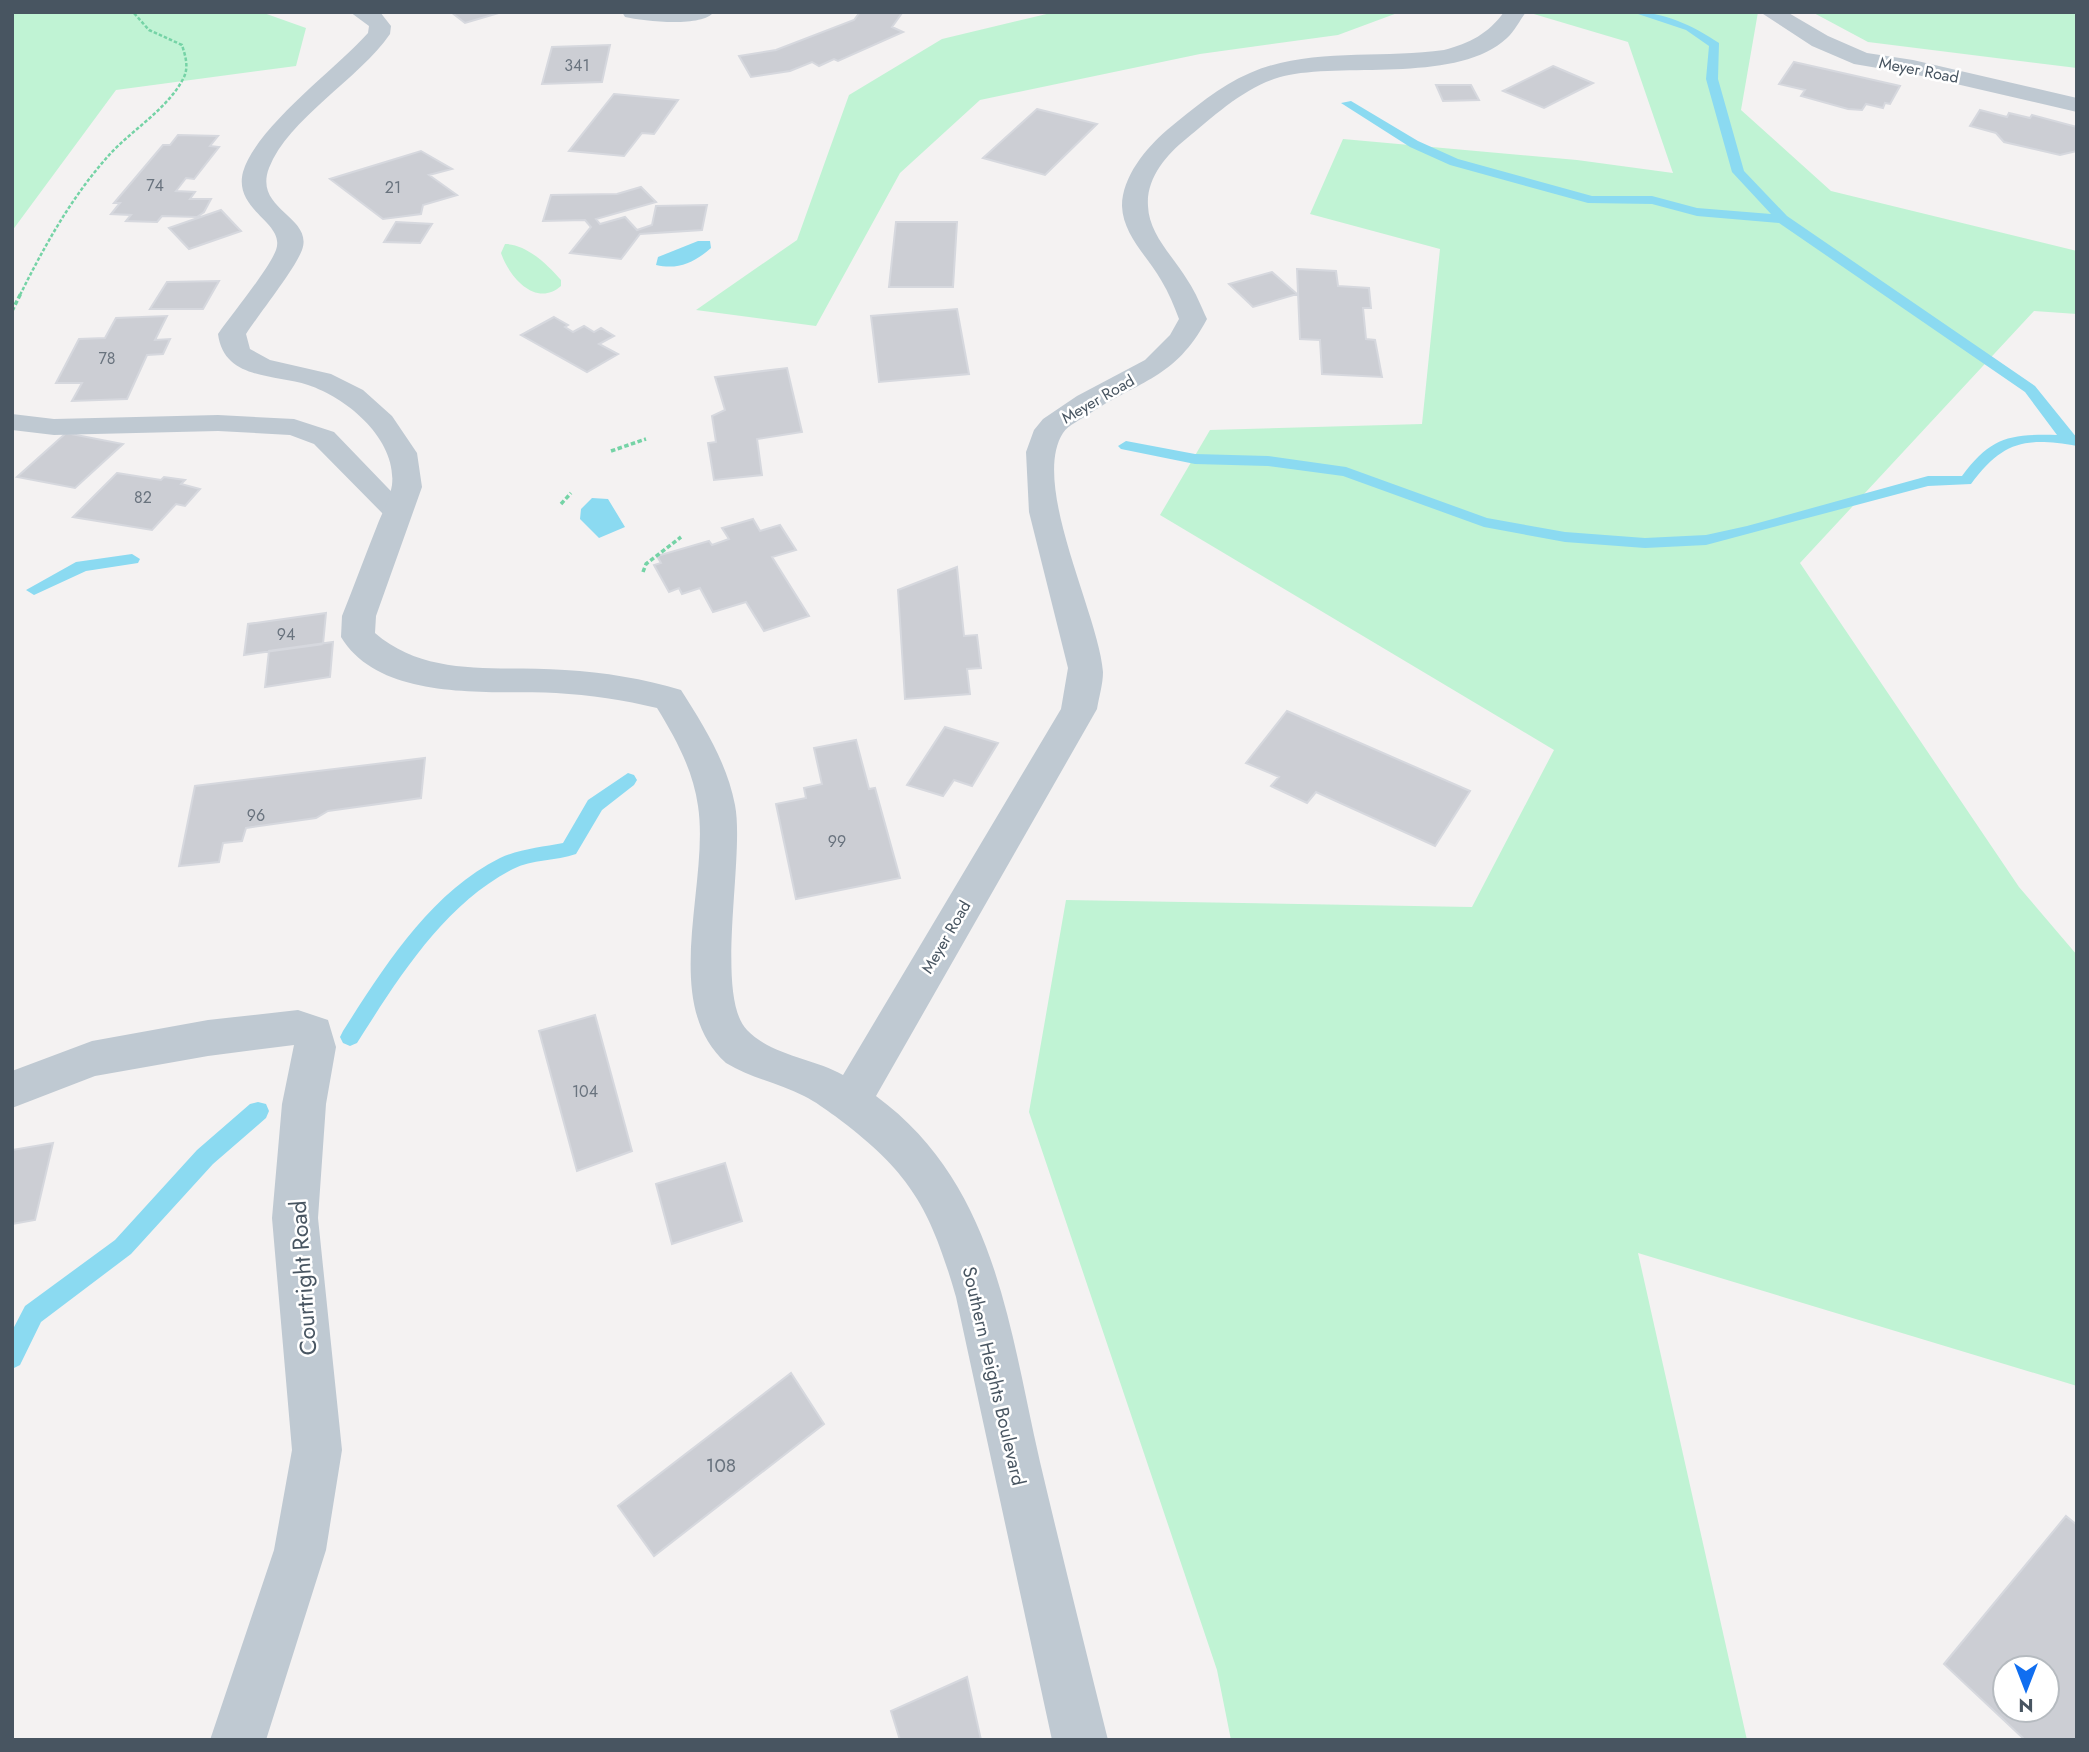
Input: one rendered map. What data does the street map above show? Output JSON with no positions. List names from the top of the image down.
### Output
{
  "streets": {
    "street": ["Meyer Road", "Courtright Road", "Southern Heights Boulevard"]
  },
  "crossings": [
    ["Meyer Road", "Southern Heights Boulevard"]
  ],
  "house_numbers": [
    "341",
    "74",
    "21",
    "78",
    "82",
    "94",
    "96",
    "99",
    "104",
    "108"
  ],
  "north": "bottom"
}
